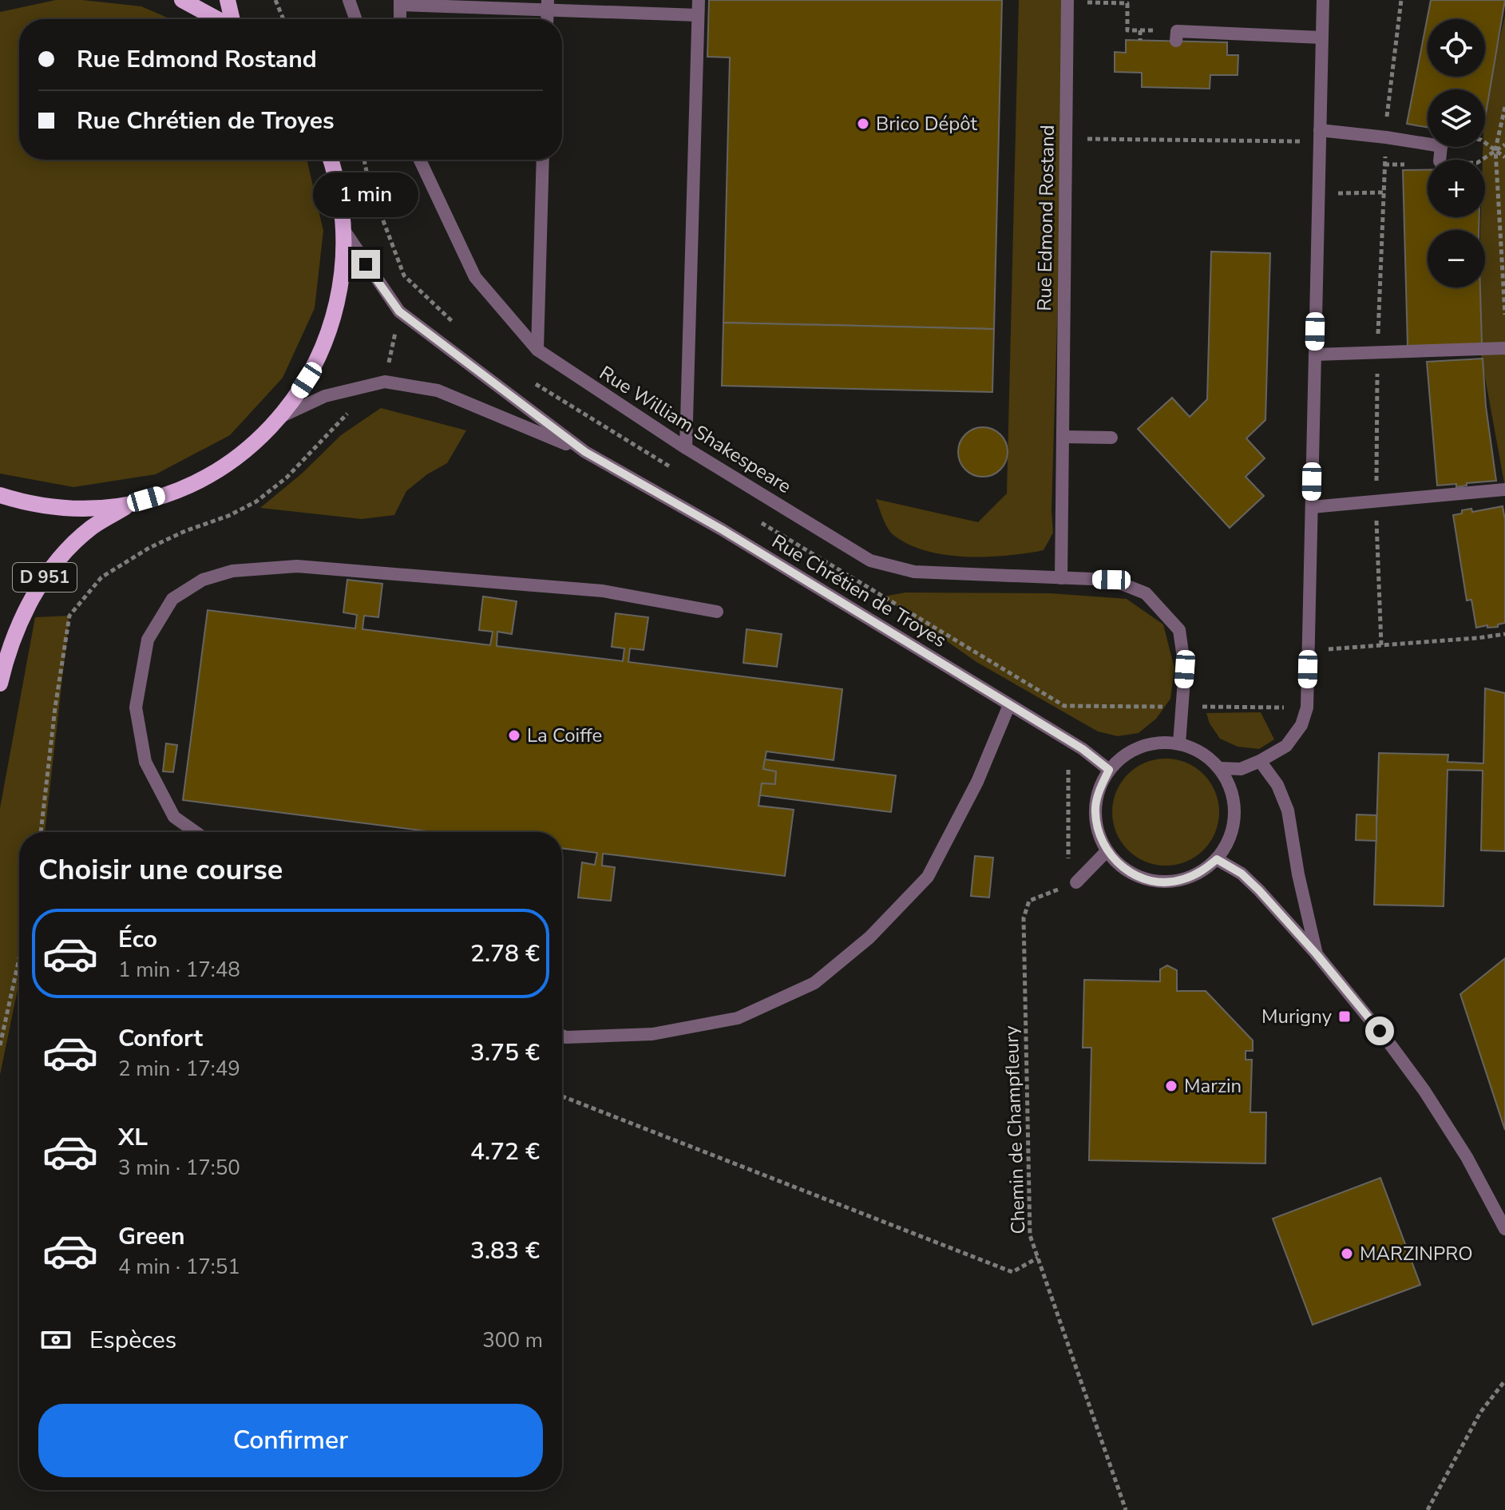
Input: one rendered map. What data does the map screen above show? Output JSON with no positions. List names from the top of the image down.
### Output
{
  "streets": {
    "main road": ["D 951"],
    "street": ["Rue Edmond Rostand", "Rue William Shakespeare", "Rue Chrétien de Troyes"],
    "path": ["Chemin de Champfleury"]
  },
  "crossings": [
    ["Rue Edmond Rostand", "Rue William Shakespeare"]
  ],
  "places": {
    "other": [
      "Brico Dépôt",
      "La Coiffe",
      "Marzin",
      "MARZINPRO"
    ],
    "transit": ["Murigny"]
  },
  "page": {
    "map_buttons": ["+", "−"],
    "banner": ["Rue Edmond Rostand", "Rue Chrétien de Troyes"],
    "bubble": "1 min",
    "heading": "Choisir une course",
    "list": [
      {
        "name": "Éco",
        "note": "1 min · 17:48",
        "value": "2.78 €"
      },
      {
        "name": "Confort",
        "note": "2 min · 17:49",
        "value": "3.75 €"
      },
      {
        "name": "XL",
        "note": "3 min · 17:50",
        "value": "4.72 €"
      },
      {
        "name": "Green",
        "note": "4 min · 17:51",
        "value": "3.83 €"
      }
    ],
    "pay": ["Espèces", "300 m"],
    "buttons": "Confirmer"
  }
}
